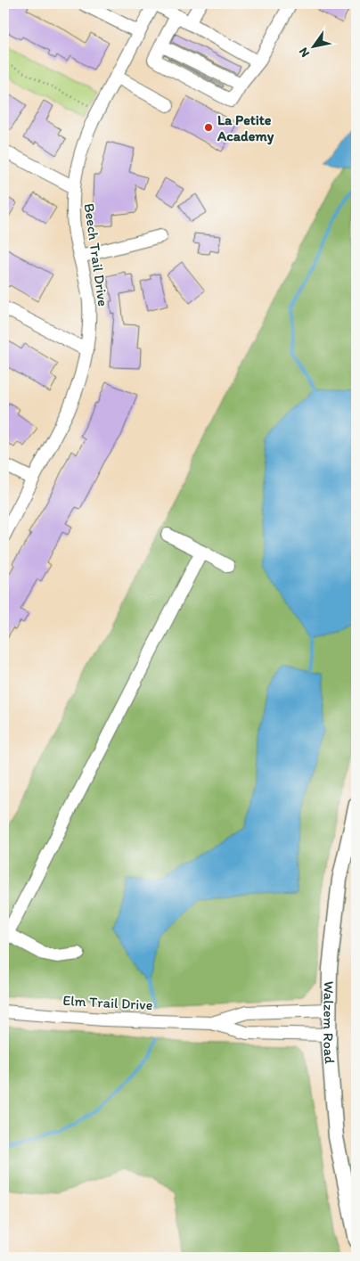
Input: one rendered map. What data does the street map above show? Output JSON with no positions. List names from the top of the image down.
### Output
{
  "streets": {
    "main road": ["Walzem Road"],
    "street": ["Beech Trail Drive", "Elm Trail Drive"]
  },
  "crossings": [
    ["Elm Trail Drive", "Walzem Road"]
  ],
  "places": ["La Petite Academy"],
  "north": "bottom left"
}
